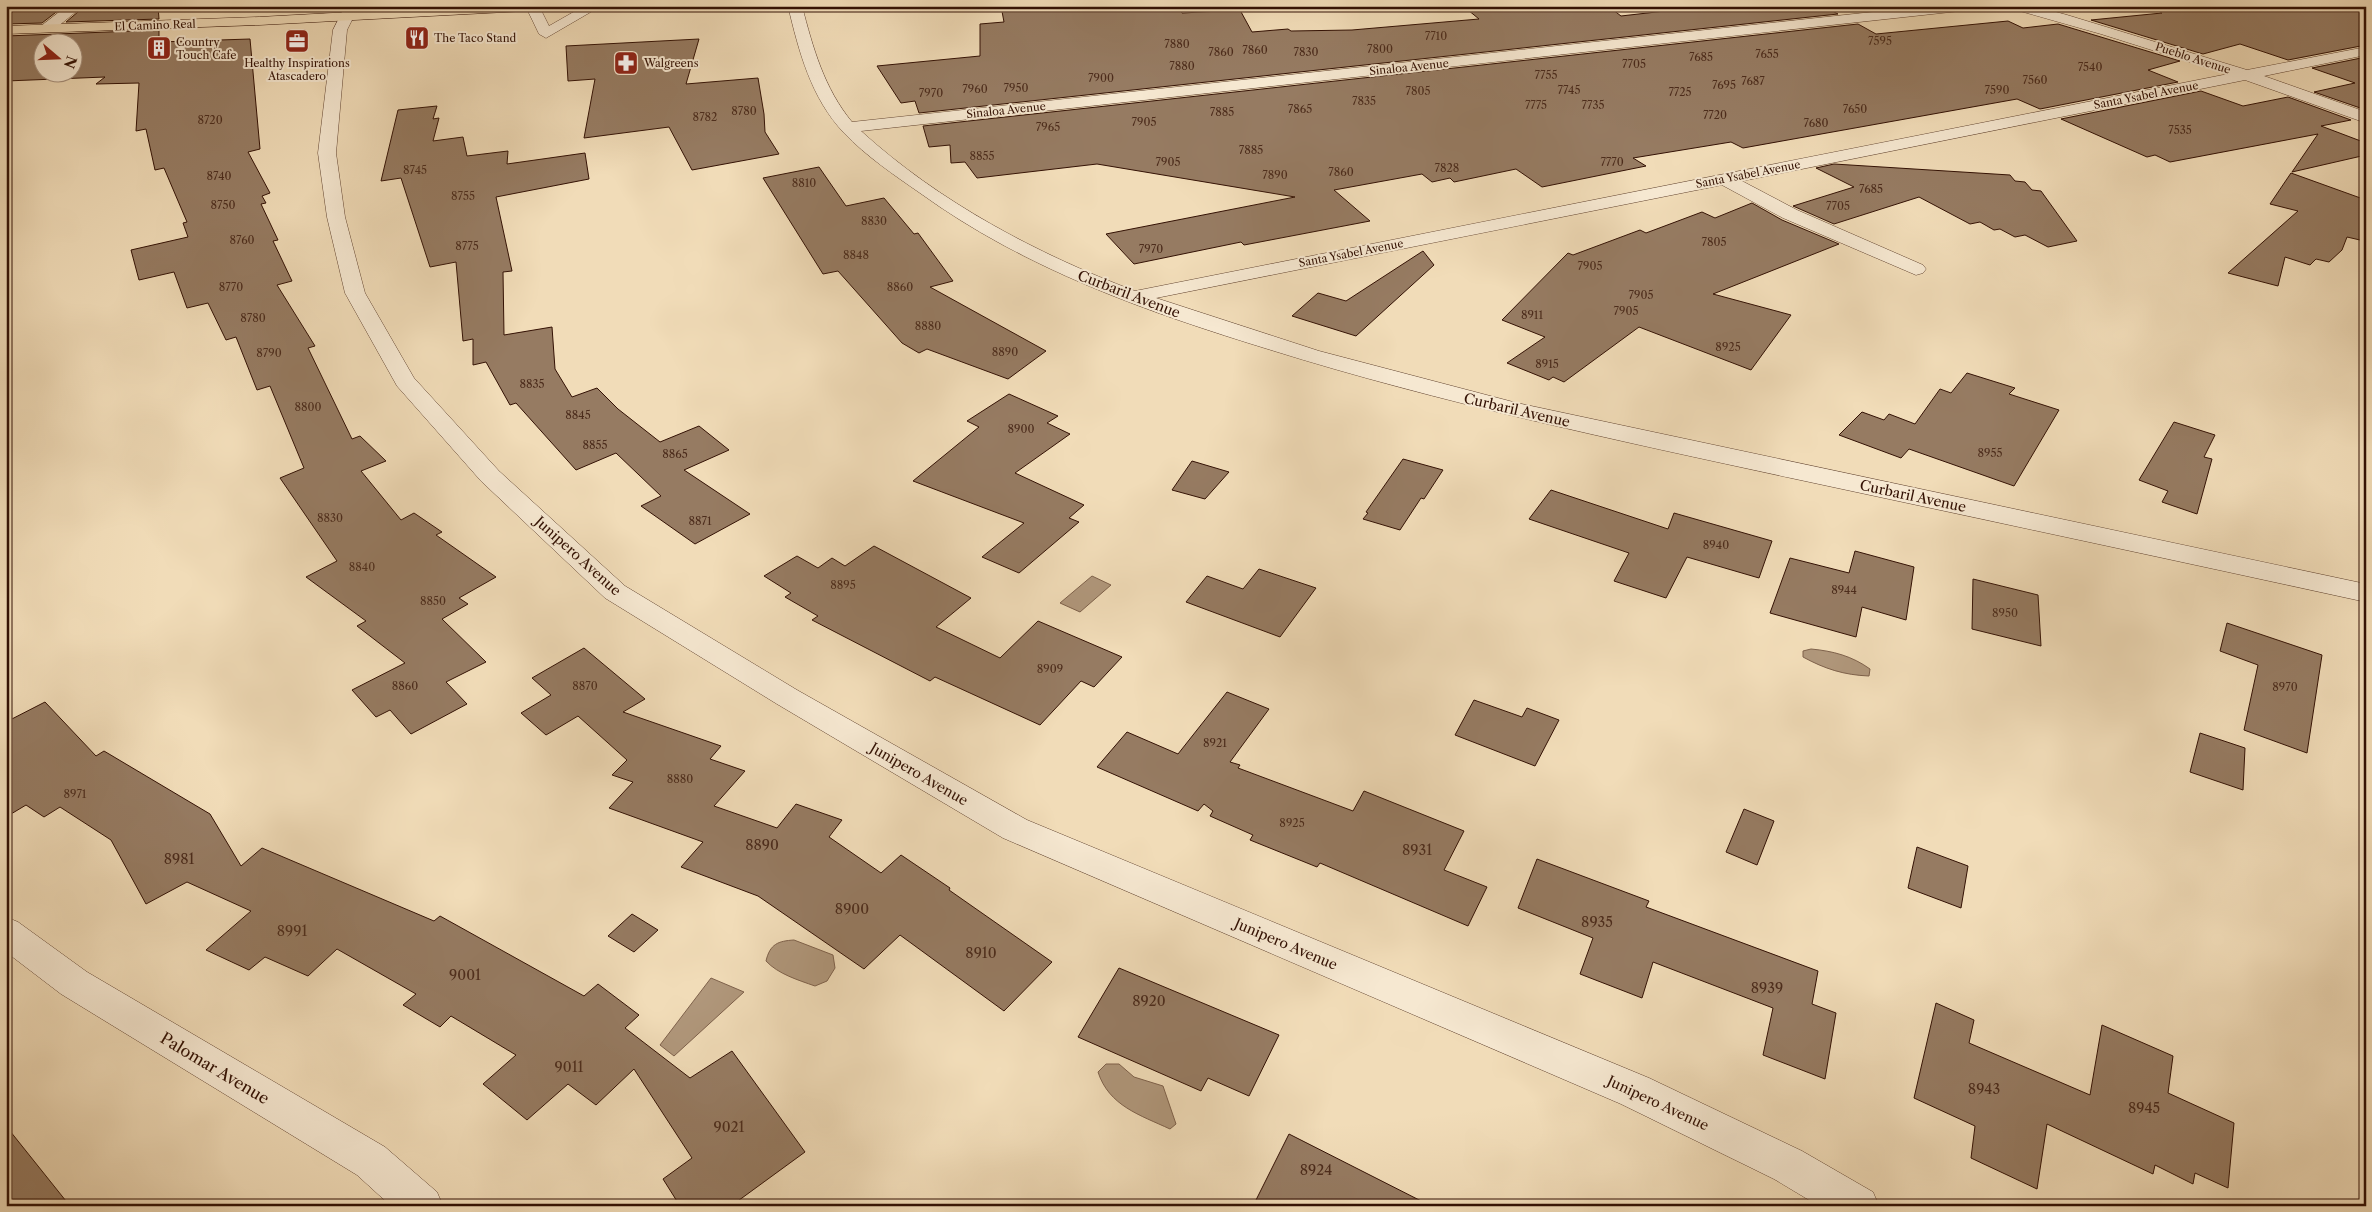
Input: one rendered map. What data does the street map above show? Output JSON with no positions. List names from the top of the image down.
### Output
{
  "streets": {
    "main road": ["El Camino Real"],
    "street": [
      "Pueblo Avenue",
      "Sinaloa Avenue",
      "Santa Ysabel Avenue",
      "Curbaril Avenue",
      "Junipero Avenue",
      "Palomar Avenue"
    ]
  },
  "crossings": [
    ["El Camino Real", "Junipero Avenue"],
    ["Pueblo Avenue", "Santa Ysabel Avenue"],
    ["Sinaloa Avenue", "Curbaril Avenue"],
    ["Santa Ysabel Avenue", "Curbaril Avenue"]
  ],
  "places": {
    "restaurant": ["The Taco Stand"],
    "office": ["Healthy Inspirations Atascadero"],
    "building": ["Country Touch Cafe"],
    "pharmacy": ["Walgreens"]
  },
  "house_numbers": [
    "7710",
    "7595",
    "7880",
    "7800",
    "7860",
    "7860",
    "7830",
    "7655",
    "7685",
    "7705",
    "7880",
    "7540",
    "7755",
    "7900",
    "7560",
    "7687",
    "7695",
    "7950",
    "7960",
    "7745",
    "7590",
    "7805",
    "7725",
    "7970",
    "7835",
    "7775",
    "7735",
    "7865",
    "7650",
    "8780",
    "7885",
    "7720",
    "8782",
    "8720",
    "7905",
    "7680",
    "7965",
    "7535",
    "7885",
    "8855",
    "7905",
    "7770",
    "7828",
    "8745",
    "7860",
    "7890",
    "8740",
    "8810",
    "7685",
    "8755",
    "8750",
    "7705",
    "8830",
    "8760",
    "7805",
    "8775",
    "7970",
    "8848",
    "7905",
    "8770",
    "8860",
    "7905",
    "7905",
    "8911",
    "8780",
    "8880",
    "8925",
    "8890",
    "8790",
    "8915",
    "8835",
    "8800",
    "8845",
    "8900",
    "8855",
    "8955",
    "8865",
    "8830",
    "8871",
    "8940",
    "8840",
    "8895",
    "8944",
    "8850",
    "8950",
    "8909",
    "8860",
    "8870",
    "8970",
    "8921",
    "8880",
    "8971",
    "8925",
    "8890",
    "8931",
    "8981",
    "8900",
    "8935",
    "8991",
    "8910",
    "9001",
    "8939",
    "8920",
    "9011",
    "8943",
    "8945",
    "9021",
    "8924"
  ],
  "north": "right"
}
